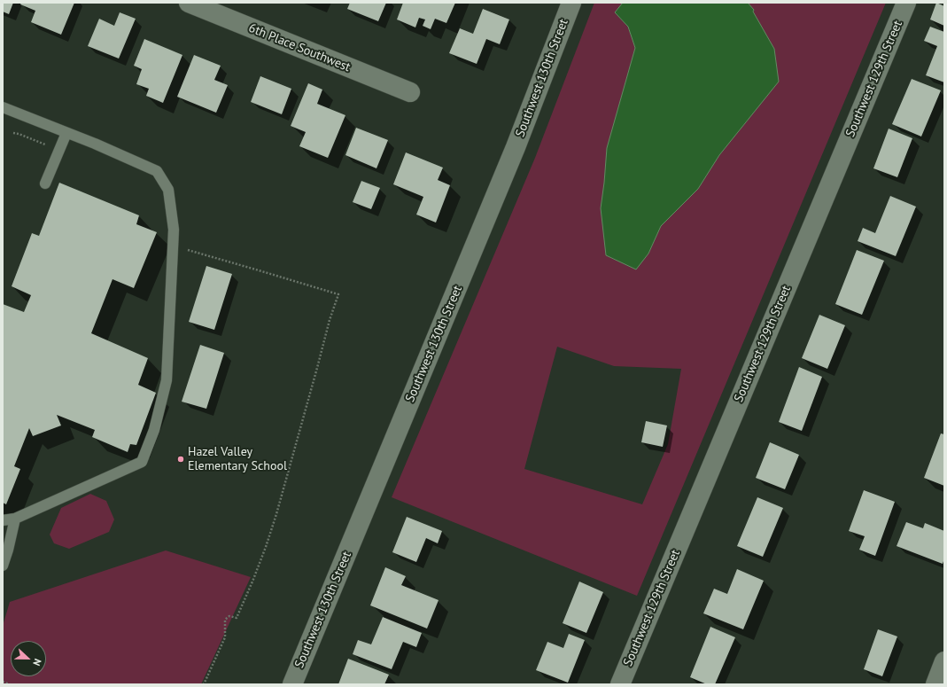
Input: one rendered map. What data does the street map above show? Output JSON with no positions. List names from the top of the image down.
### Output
{
  "streets": {
    "street": ["6th Place Southwest", "Southwest 130th Street", "Southwest 129th Street"]
  },
  "places": ["Hazel Valley Elementary School"],
  "north": "right"
}
